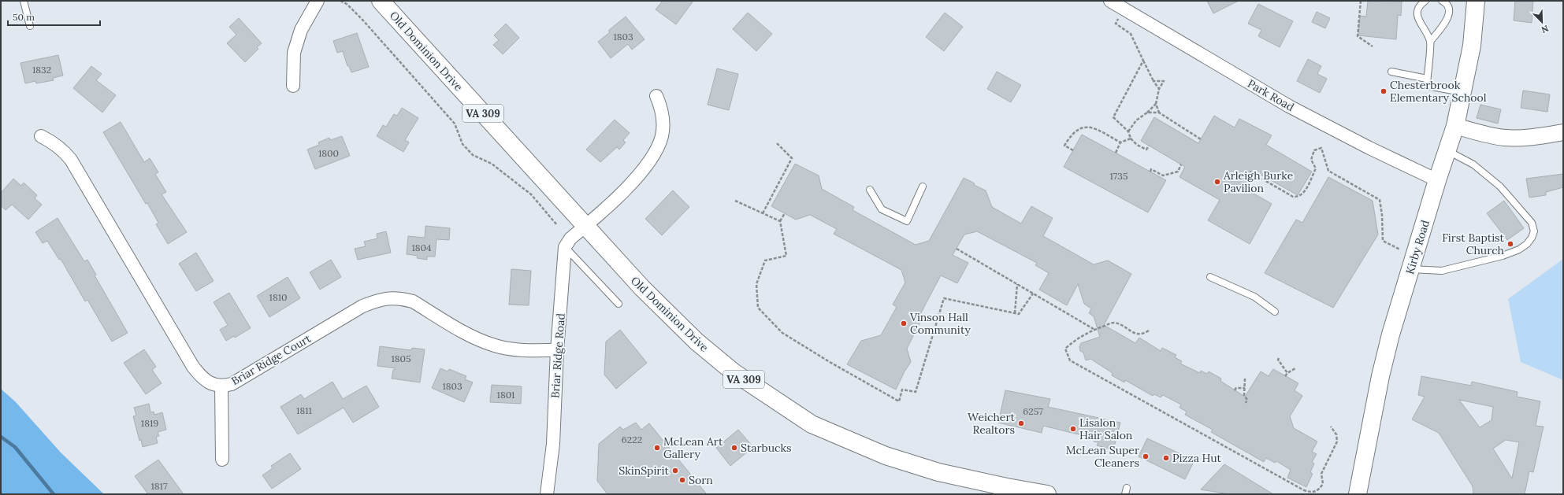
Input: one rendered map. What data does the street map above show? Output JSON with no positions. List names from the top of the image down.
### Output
{
  "streets": {
    "main road": ["Old Dominion Drive", "VA 309", "Kirby Road"],
    "street": ["Park Road", "Briar Ridge Road", "Briar Ridge Court"]
  },
  "crossings": [
    ["Park Road", "Kirby Road"],
    ["Briar Ridge Road", "Briar Ridge Court"]
  ],
  "places": [
    "Chesterbrook Elementary School",
    "Arleigh Burke Pavilion",
    "First Baptist Church",
    "Vinson Hall Community",
    "Weichert Realtors",
    "Lisalon Hair Salon",
    "McLean Art Gallery",
    "Starbucks",
    "McLean Super Cleaners",
    "Pizza Hut",
    "SkinSpirit",
    "Sorn"
  ],
  "house_numbers": [
    "1803",
    "1832",
    "1800",
    "1735",
    "1804",
    "1810",
    "1805",
    "1803",
    "1801",
    "1811",
    "6257",
    "1819",
    "6222",
    "1817"
  ],
  "scale_bar": "50 m",
  "north": "bottom right"
}
